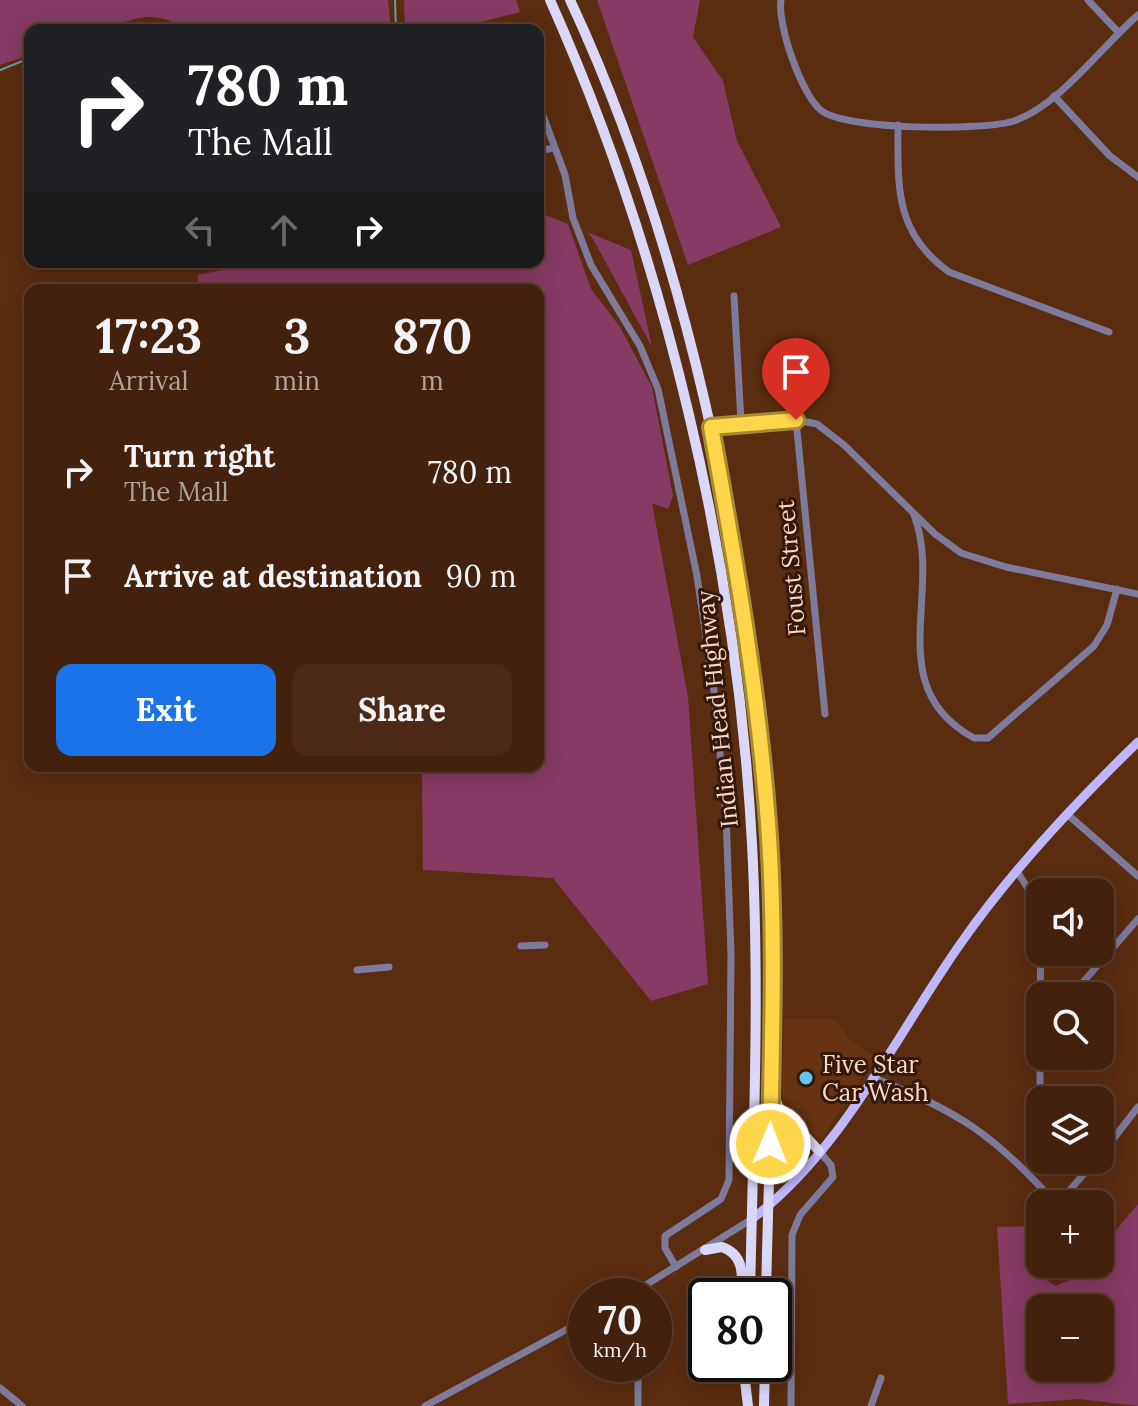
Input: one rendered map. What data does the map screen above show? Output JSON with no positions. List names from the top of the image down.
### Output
{
  "streets": {
    "highway": ["Indian Head Highway"],
    "street": ["Foust Street"]
  },
  "places": ["Five Star Car Wash"],
  "page": {
    "turn": ["780 m", "The Mall"],
    "eta": [
      "17:23",
      "Arrival",
      "3",
      "min",
      "870",
      "m"
    ],
    "list": [
      {
        "name": "Turn right",
        "note": "The Mall",
        "value": "780 m"
      },
      {
        "name": "Arrive at destination",
        "value": "90 m"
      }
    ],
    "buttons": ["Exit", "Share"],
    "map_buttons": ["+", "−"],
    "speed": "70 km/h",
    "limit": "80"
  }
}
